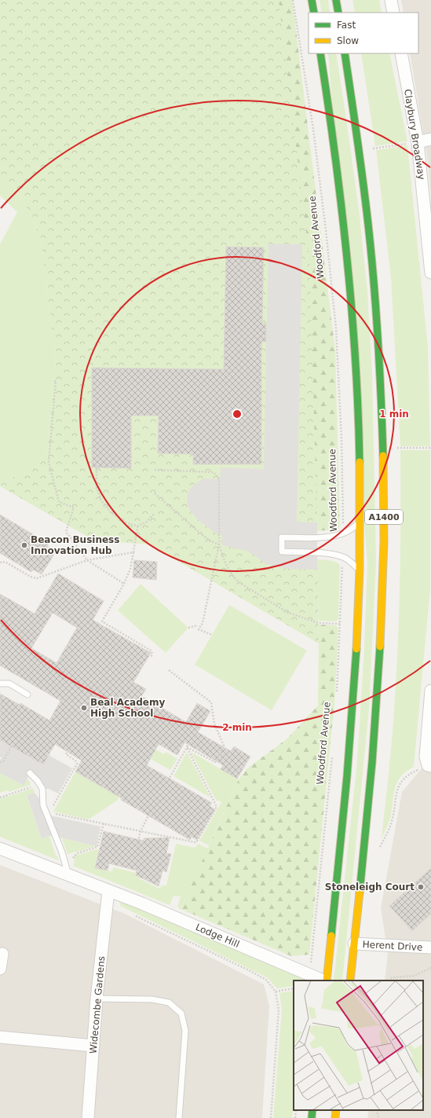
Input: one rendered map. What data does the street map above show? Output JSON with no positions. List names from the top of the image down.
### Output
{
  "streets": {
    "highway": ["A1400"],
    "street": [
      "Claybury Broadway",
      "Lodge Hill",
      "Herent Drive",
      "Widecombe Gardens"
    ],
    "path": ["Woodford Avenue"]
  },
  "crossings": [
    ["Woodford Avenue", "Lodge Hill"],
    ["A1400", "Herent Drive"],
    ["Lodge Hill", "Widecombe Gardens"]
  ],
  "places": ["Beacon Business Innovation Hub", "Beal Academy High School", "Stoneleigh Court"],
  "legend": ["Fast", "Slow"],
  "rings": ["1 min", "2 min"]
}
